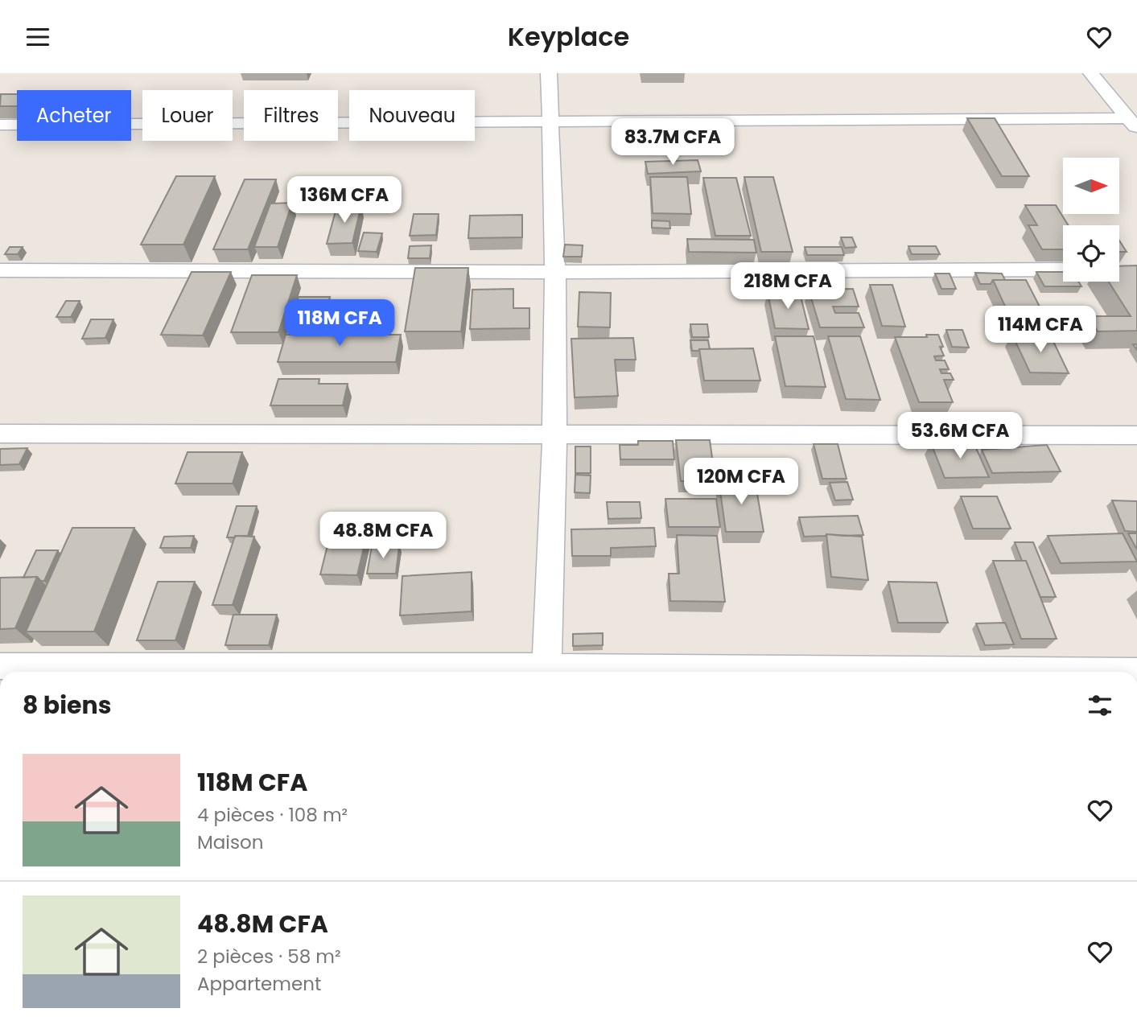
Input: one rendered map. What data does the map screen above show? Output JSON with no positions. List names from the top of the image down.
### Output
{
  "north": "right",
  "page": {
    "header": "Keyplace",
    "chip": [
      "Acheter",
      "Louer",
      "Filtres",
      "Nouveau"
    ],
    "price": [
      "83.7M CFA",
      "136M CFA",
      "218M CFA",
      "118M CFA",
      "114M CFA",
      "53.6M CFA",
      "120M CFA",
      "48.8M CFA"
    ],
    "heading": "8 biens",
    "list": [
      {
        "name": "118M CFA",
        "note": "4 pièces · 108 m² · Maison"
      },
      {
        "name": "48.8M CFA",
        "note": "2 pièces · 58 m² · Appartement"
      }
    ]
  }
}
